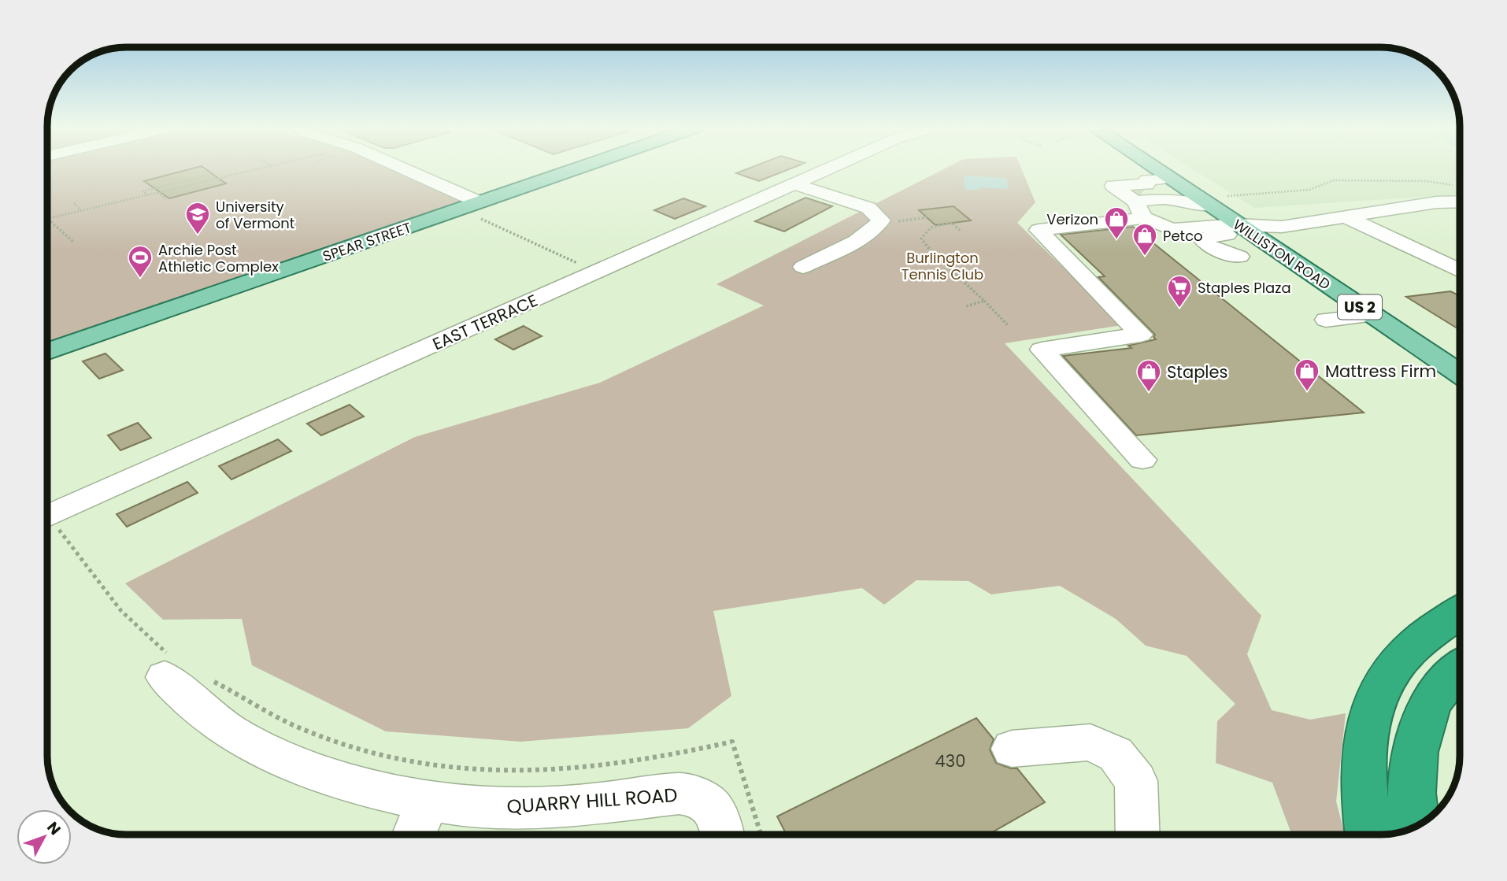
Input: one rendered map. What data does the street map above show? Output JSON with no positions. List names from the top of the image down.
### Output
{
  "streets": {
    "main road": ["SPEAR STREET", "WILLISTON ROAD", "US 2"],
    "street": ["EAST TERRACE", "QUARRY HILL ROAD"]
  },
  "parks": ["Burlington Tennis Club"],
  "places": {
    "school or university": ["University of Vermont"],
    "shop": [
      "Verizon",
      "Petco",
      "Mattress Firm",
      "Staples"
    ],
    "sports": ["Archie Post Athletic Complex"],
    "supermarket": ["Staples Plaza"]
  },
  "house_numbers": ["430"],
  "north": "top right"
}
